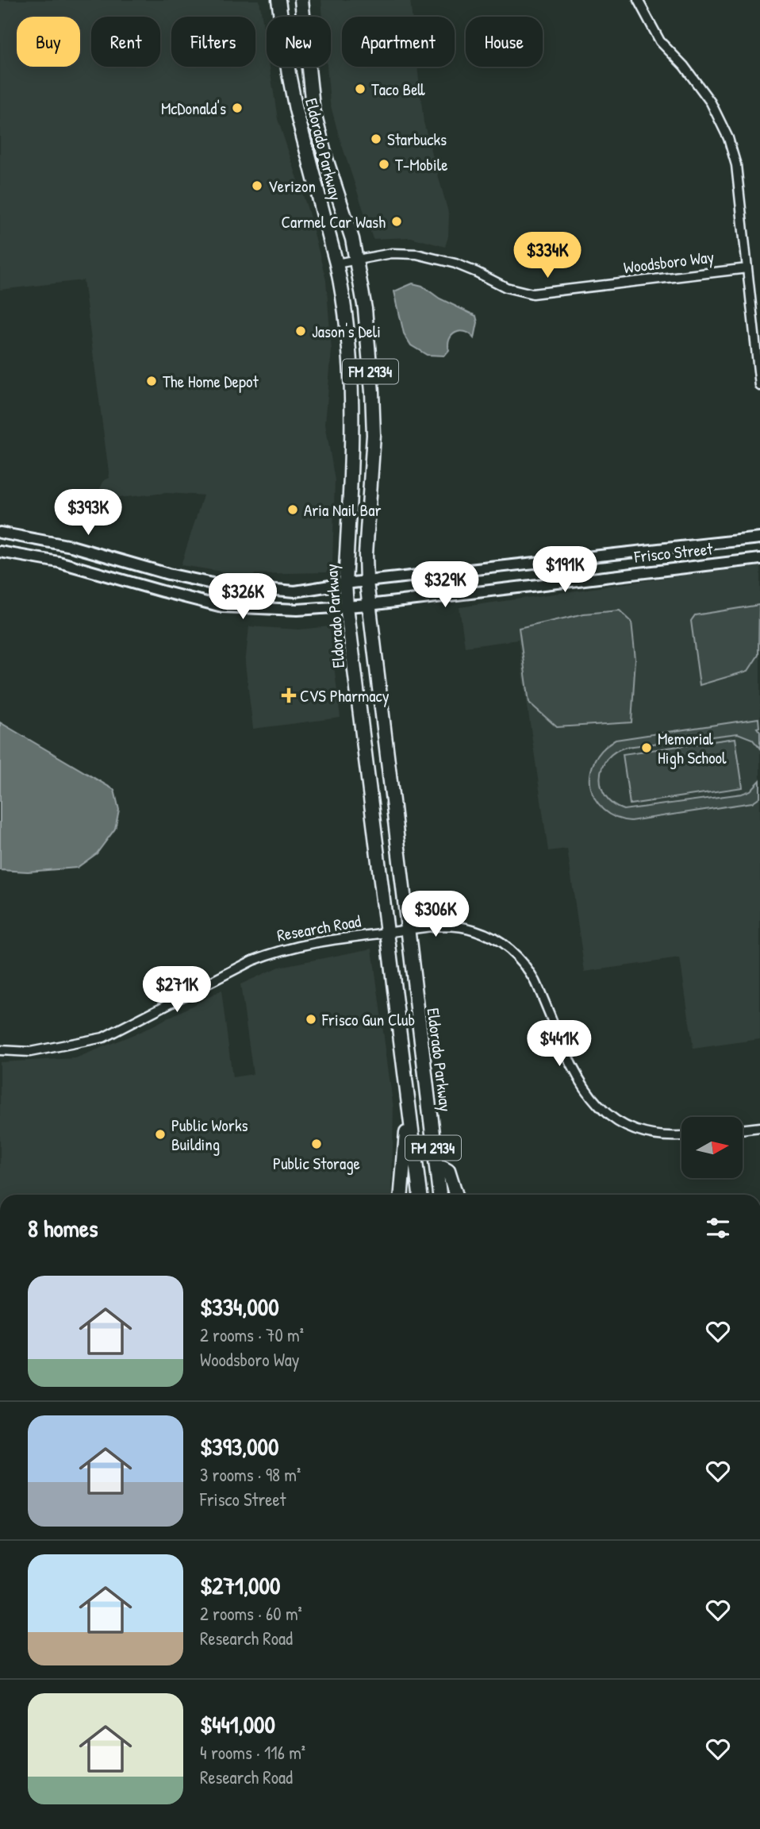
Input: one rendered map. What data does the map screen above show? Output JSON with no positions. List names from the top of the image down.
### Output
{
  "streets": {
    "main road": ["Eldorado Parkway", "FM 2934"],
    "street": ["Woodsboro Way", "Frisco Street", "Research Road"]
  },
  "crossings": [
    ["Eldorado Parkway", "Woodsboro Way"],
    ["Eldorado Parkway", "Frisco Street"],
    ["Eldorado Parkway", "Research Road"]
  ],
  "places": {
    "other": [
      "Taco Bell",
      "McDonald's",
      "Starbucks",
      "T-Mobile",
      "Verizon",
      "Carmel Car Wash",
      "Jason's Deli",
      "The Home Depot",
      "Aria Nail Bar",
      "Memorial High School",
      "Frisco Gun Club",
      "Public Works Building",
      "Public Storage"
    ],
    "health": ["CVS Pharmacy"]
  },
  "north": "right",
  "page": {
    "chip": [
      "Buy",
      "Rent",
      "Filters",
      "New",
      "Apartment",
      "House"
    ],
    "price": [
      "$334K",
      "$393K",
      "$191K",
      "$329K",
      "$326K",
      "$306K",
      "$271K",
      "$441K"
    ],
    "heading": "8 homes",
    "list": [
      {
        "name": "$334,000",
        "note": "2 rooms · 70 m² · Woodsboro Way"
      },
      {
        "name": "$393,000",
        "note": "3 rooms · 98 m² · Frisco Street"
      },
      {
        "name": "$271,000",
        "note": "2 rooms · 60 m² · Research Road"
      },
      {
        "name": "$441,000",
        "note": "4 rooms · 116 m² · Research Road"
      }
    ]
  }
}
